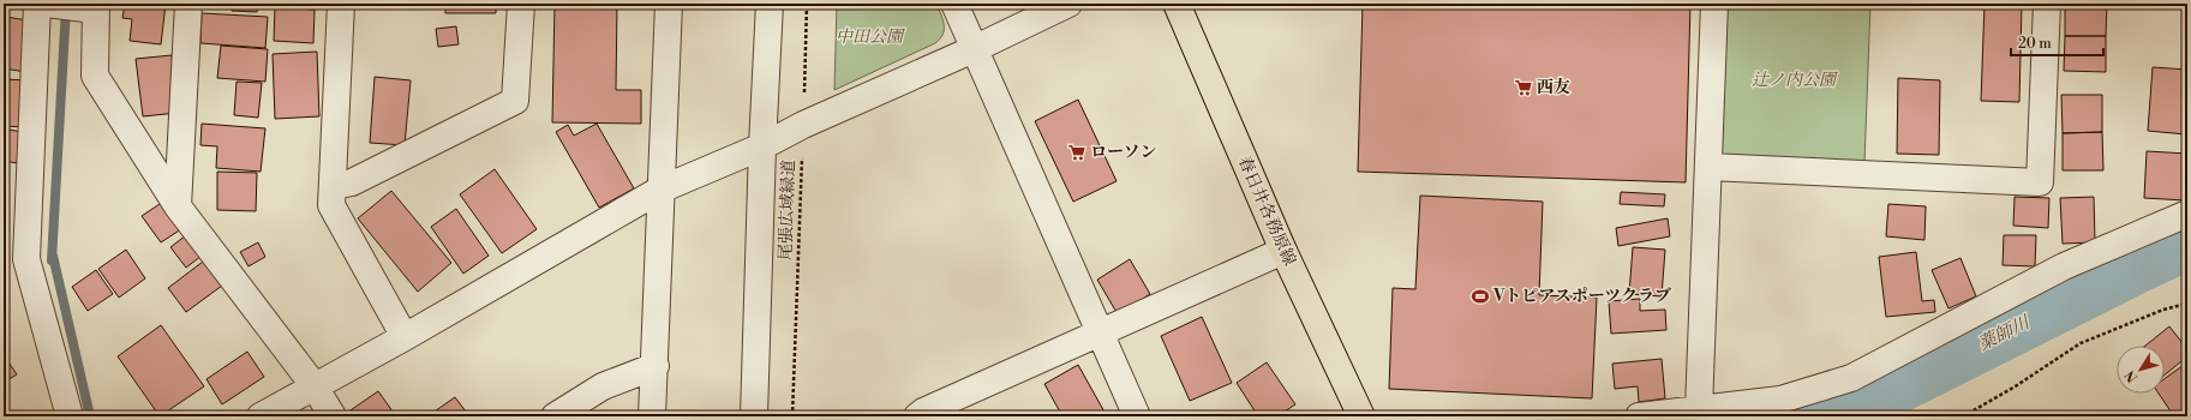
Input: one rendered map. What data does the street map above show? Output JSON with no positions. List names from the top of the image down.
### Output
{
  "streets": {
    "main road": ["春日井各務原線"],
    "path": ["尾張広域緑道"]
  },
  "water": ["薬師川"],
  "parks": ["中田公園", "辻ノ内公園"],
  "places": {
    "supermarket": ["西友", "ローソン"],
    "sports": ["Vトピアスポーツクラブ"]
  },
  "scale_bar": "20 m",
  "north": "bottom left"
}
